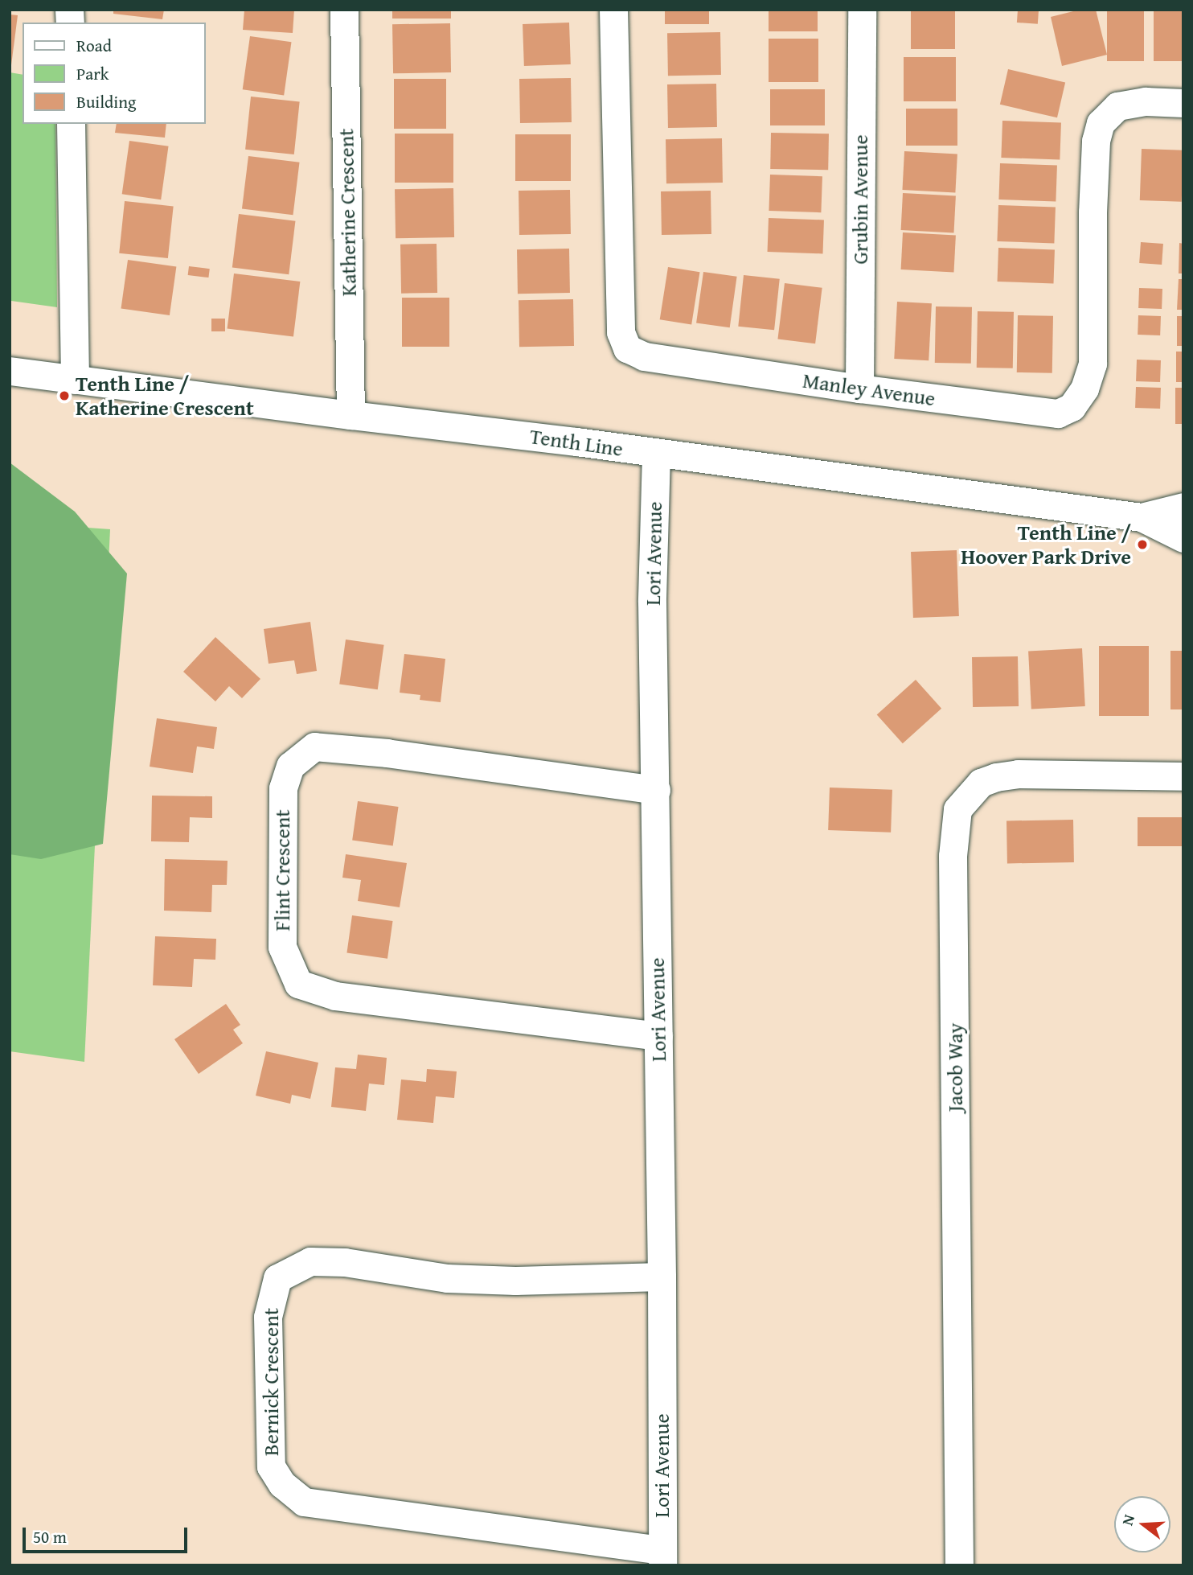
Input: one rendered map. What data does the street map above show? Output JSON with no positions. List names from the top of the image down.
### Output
{
  "streets": {
    "street": [
      "Grubin Avenue",
      "Katherine Crescent",
      "Manley Avenue",
      "Tenth Line",
      "Lori Avenue",
      "Flint Crescent",
      "Jacob Way",
      "Bernick Crescent"
    ]
  },
  "crossings": [
    ["Grubin Avenue", "Manley Avenue"],
    ["Katherine Crescent", "Tenth Line"],
    ["Tenth Line", "Lori Avenue"],
    ["Lori Avenue", "Flint Crescent"],
    ["Lori Avenue", "Bernick Crescent"]
  ],
  "places": ["Tenth Line / Katherine Crescent", "Tenth Line / Hoover Park Drive"],
  "legend": ["Road", "Park", "Building"],
  "scale_bar": "50 m",
  "north": "left"
}
